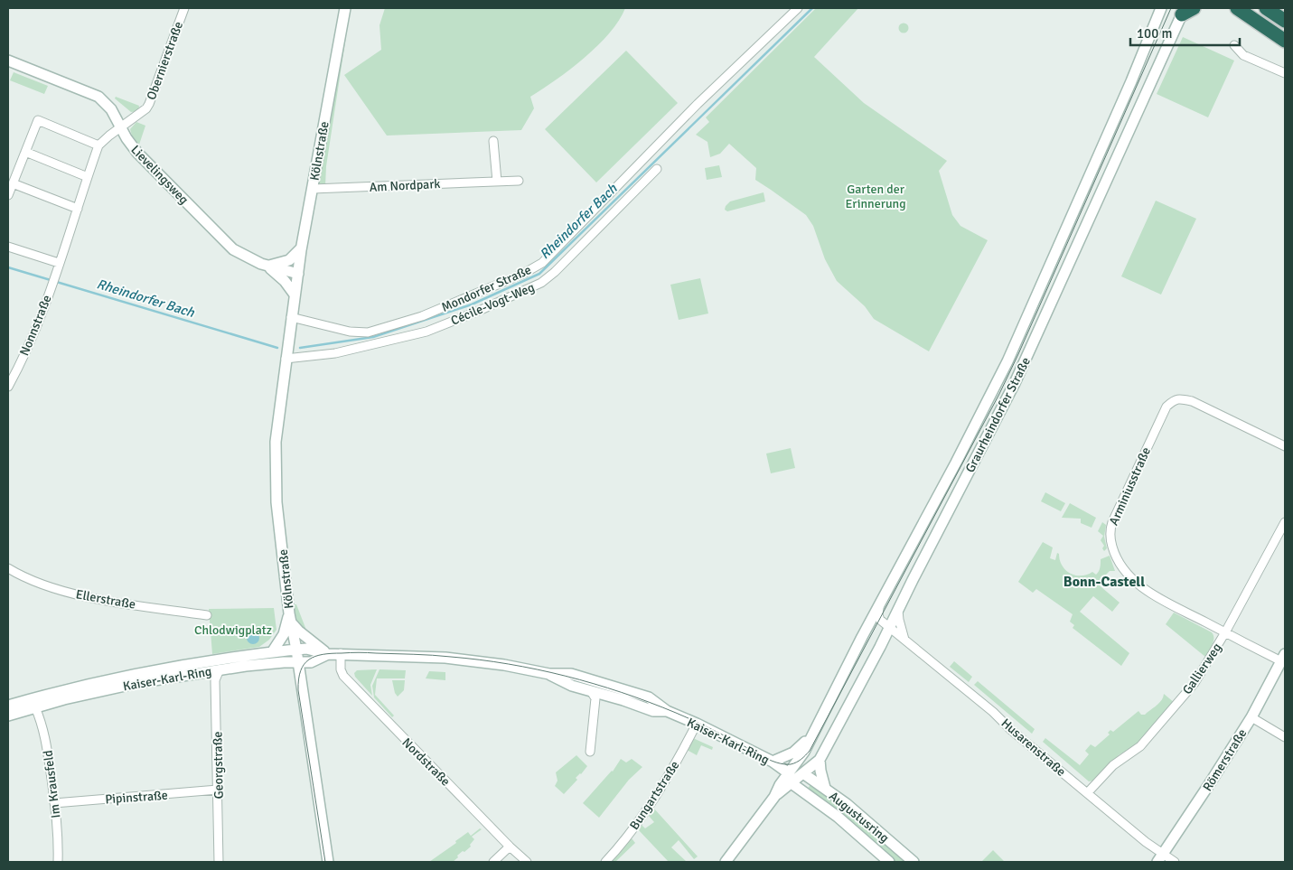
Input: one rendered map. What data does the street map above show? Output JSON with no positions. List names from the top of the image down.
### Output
{
  "streets": {
    "main road": [
      "Kölnstraße",
      "Lievelingsweg",
      "Graurheindorfer Straße",
      "Kaiser-Karl-Ring",
      "Römerstraße",
      "Augustusring"
    ],
    "street": [
      "Obernierstraße",
      "Am Nordpark",
      "Mondorfer Straße",
      "Cécile-Vogt-Weg",
      "Nonnstraße",
      "Arminiusstraße",
      "Ellerstraße",
      "Gallierweg",
      "Husarenstraße",
      "Nordstraße",
      "Georgstraße",
      "Im Krausfeld",
      "Bungartstraße",
      "Pipinstraße"
    ]
  },
  "crossings": [
    ["Obernierstraße", "Lievelingsweg"],
    ["Obernierstraße", "Nonnstraße"],
    ["Kölnstraße", "Lievelingsweg"],
    ["Kölnstraße", "Am Nordpark"],
    ["Kölnstraße", "Mondorfer Straße"],
    ["Kölnstraße", "Cécile-Vogt-Weg"],
    ["Kölnstraße", "Kaiser-Karl-Ring"],
    ["Graurheindorfer Straße", "Kaiser-Karl-Ring"],
    ["Graurheindorfer Straße", "Husarenstraße"],
    ["Graurheindorfer Straße", "Augustusring"],
    ["Arminiusstraße", "Gallierweg"],
    ["Arminiusstraße", "Römerstraße"],
    ["Gallierweg", "Husarenstraße"],
    ["Kaiser-Karl-Ring", "Nordstraße"],
    ["Kaiser-Karl-Ring", "Georgstraße"],
    ["Kaiser-Karl-Ring", "Im Krausfeld"],
    ["Kaiser-Karl-Ring", "Bungartstraße"],
    ["Kaiser-Karl-Ring", "Augustusring"],
    ["Husarenstraße", "Römerstraße"],
    ["Georgstraße", "Pipinstraße"],
    ["Im Krausfeld", "Pipinstraße"]
  ],
  "districts": ["Bonn-Castell"],
  "water": ["Rheindorfer Bach"],
  "parks": ["Garten der Erinnerung", "Chlodwigplatz"],
  "scale_bar": "100 m"
}
